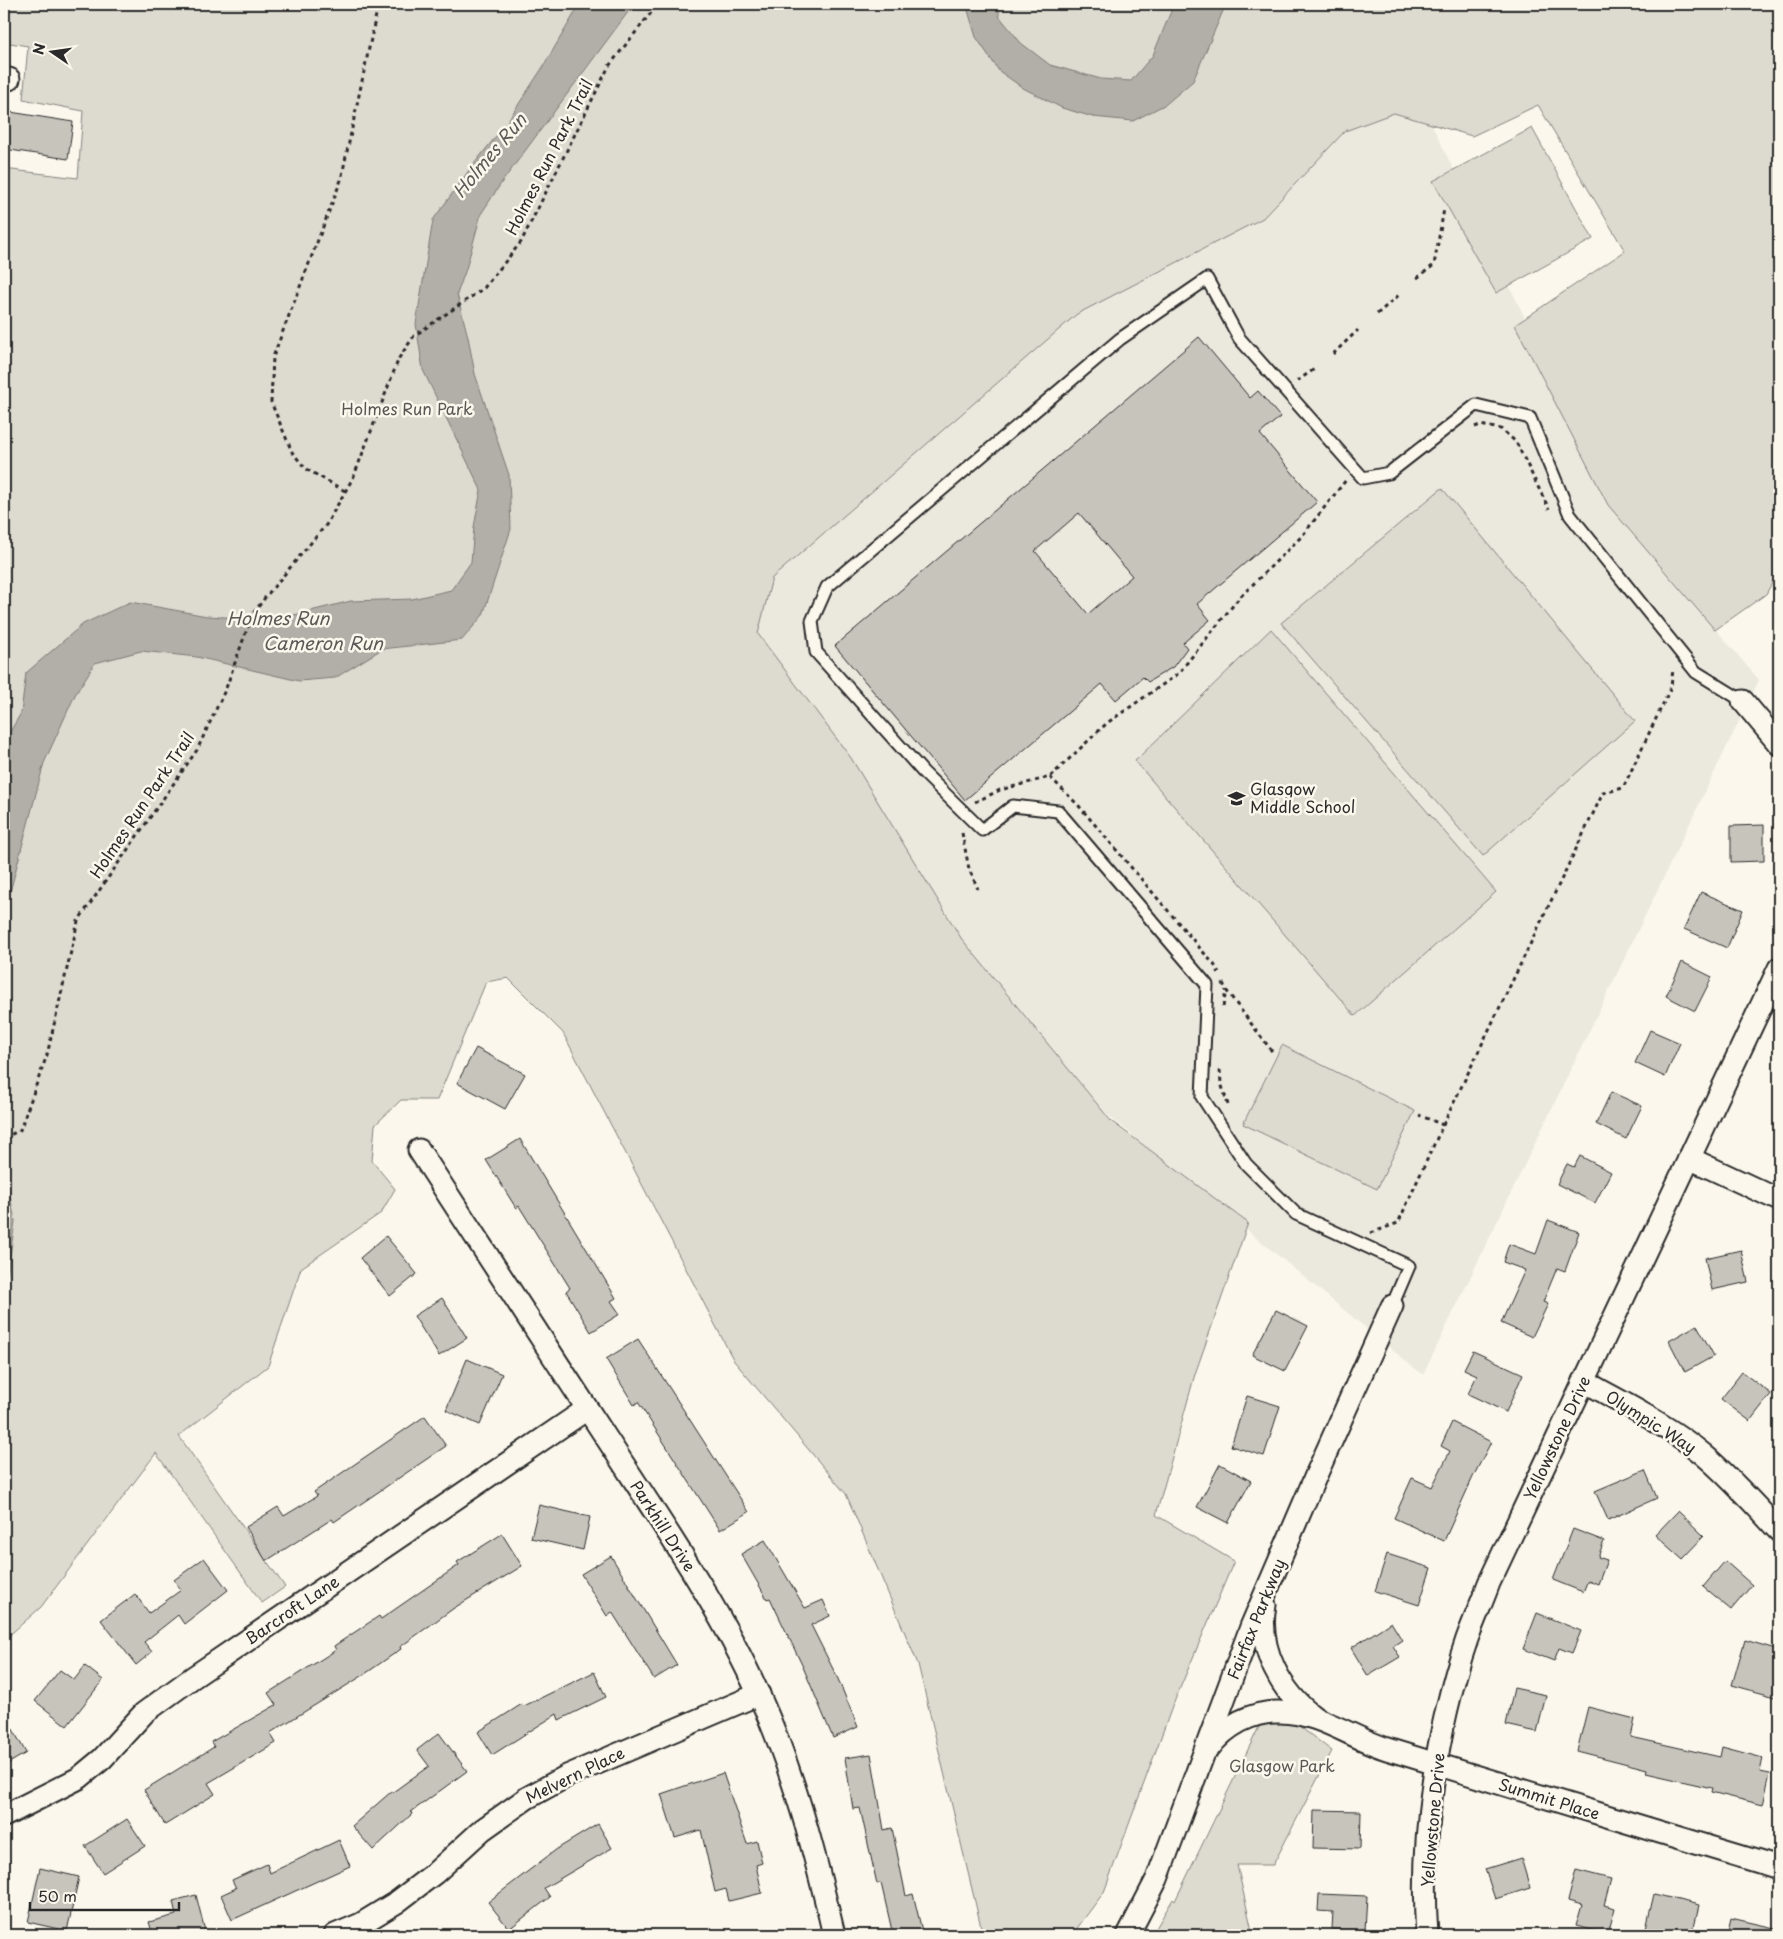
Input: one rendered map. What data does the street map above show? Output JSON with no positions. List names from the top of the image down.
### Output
{
  "streets": {
    "street": [
      "Olympic Way",
      "Yellowstone Drive",
      "Parkhill Drive",
      "Barcroft Lane",
      "Fairfax Parkway",
      "Melvern Place",
      "Summit Place"
    ],
    "path": ["Holmes Run Park Trail"]
  },
  "crossings": [
    ["Olympic Way", "Yellowstone Drive"],
    ["Yellowstone Drive", "Summit Place"],
    ["Parkhill Drive", "Barcroft Lane"],
    ["Parkhill Drive", "Melvern Place"],
    ["Fairfax Parkway", "Summit Place"]
  ],
  "water": ["Holmes Run", "Cameron Run"],
  "parks": ["Holmes Run Park", "Glasgow Park"],
  "places": {
    "school or university": ["Glasgow Middle School"]
  },
  "scale_bar": "50 m",
  "north": "left"
}
